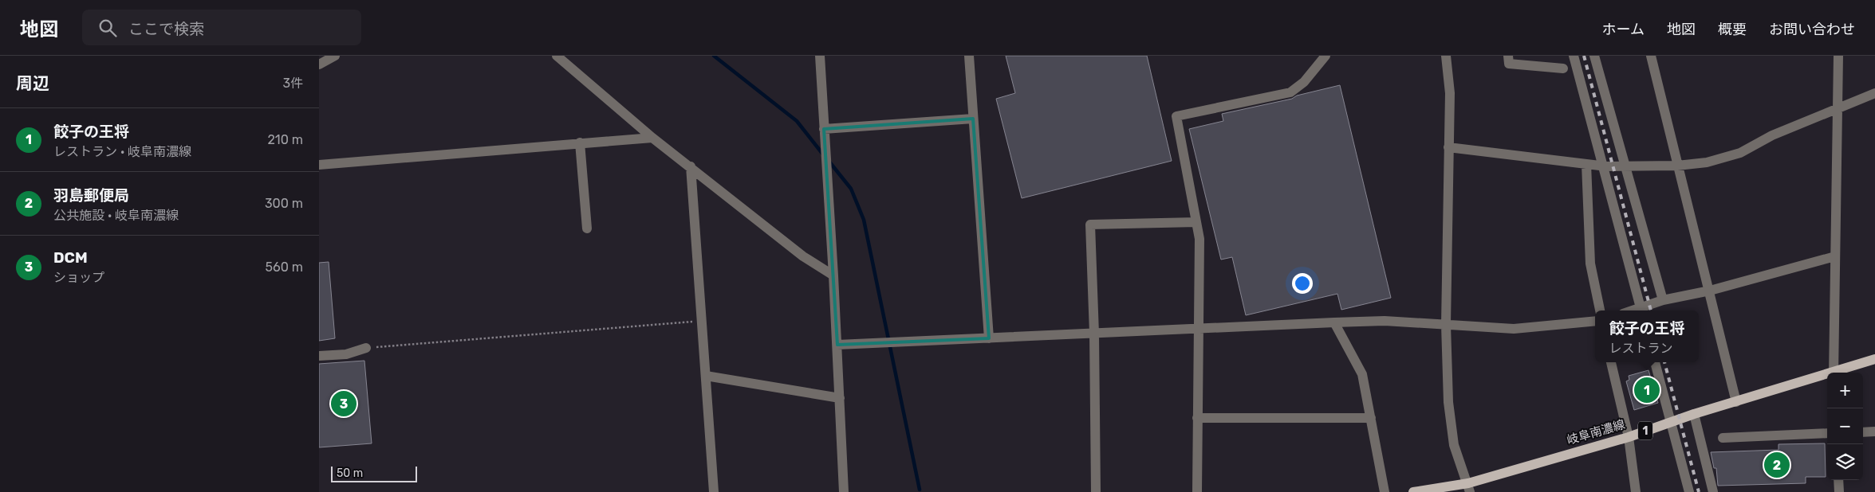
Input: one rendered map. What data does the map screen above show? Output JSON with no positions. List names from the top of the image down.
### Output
{
  "streets": {
    "main road": ["1", "岐阜南濃線"]
  },
  "scale_bar": "50 m",
  "page": {
    "header": "地図",
    "search": "ここで検索",
    "nav": [
      "ホーム",
      "地図",
      "概要",
      "お問い合わせ"
    ],
    "heading": ["周辺", "3件"],
    "list": [
      {
        "mark": "1",
        "name": "餃子の王将",
        "note": "レストラン · 岐阜南濃線",
        "value": "210 m"
      },
      {
        "mark": "2",
        "name": "羽島郵便局",
        "note": "公共施設 · 岐阜南濃線",
        "value": "300 m"
      },
      {
        "mark": "3",
        "name": "DCM",
        "note": "ショップ",
        "value": "560 m"
      }
    ],
    "popup": ["餃子の王将", "レストラン"],
    "map_buttons": ["+", "−"],
    "pins": ["1", "3", "2"],
    "scale": "50 m"
  }
}
